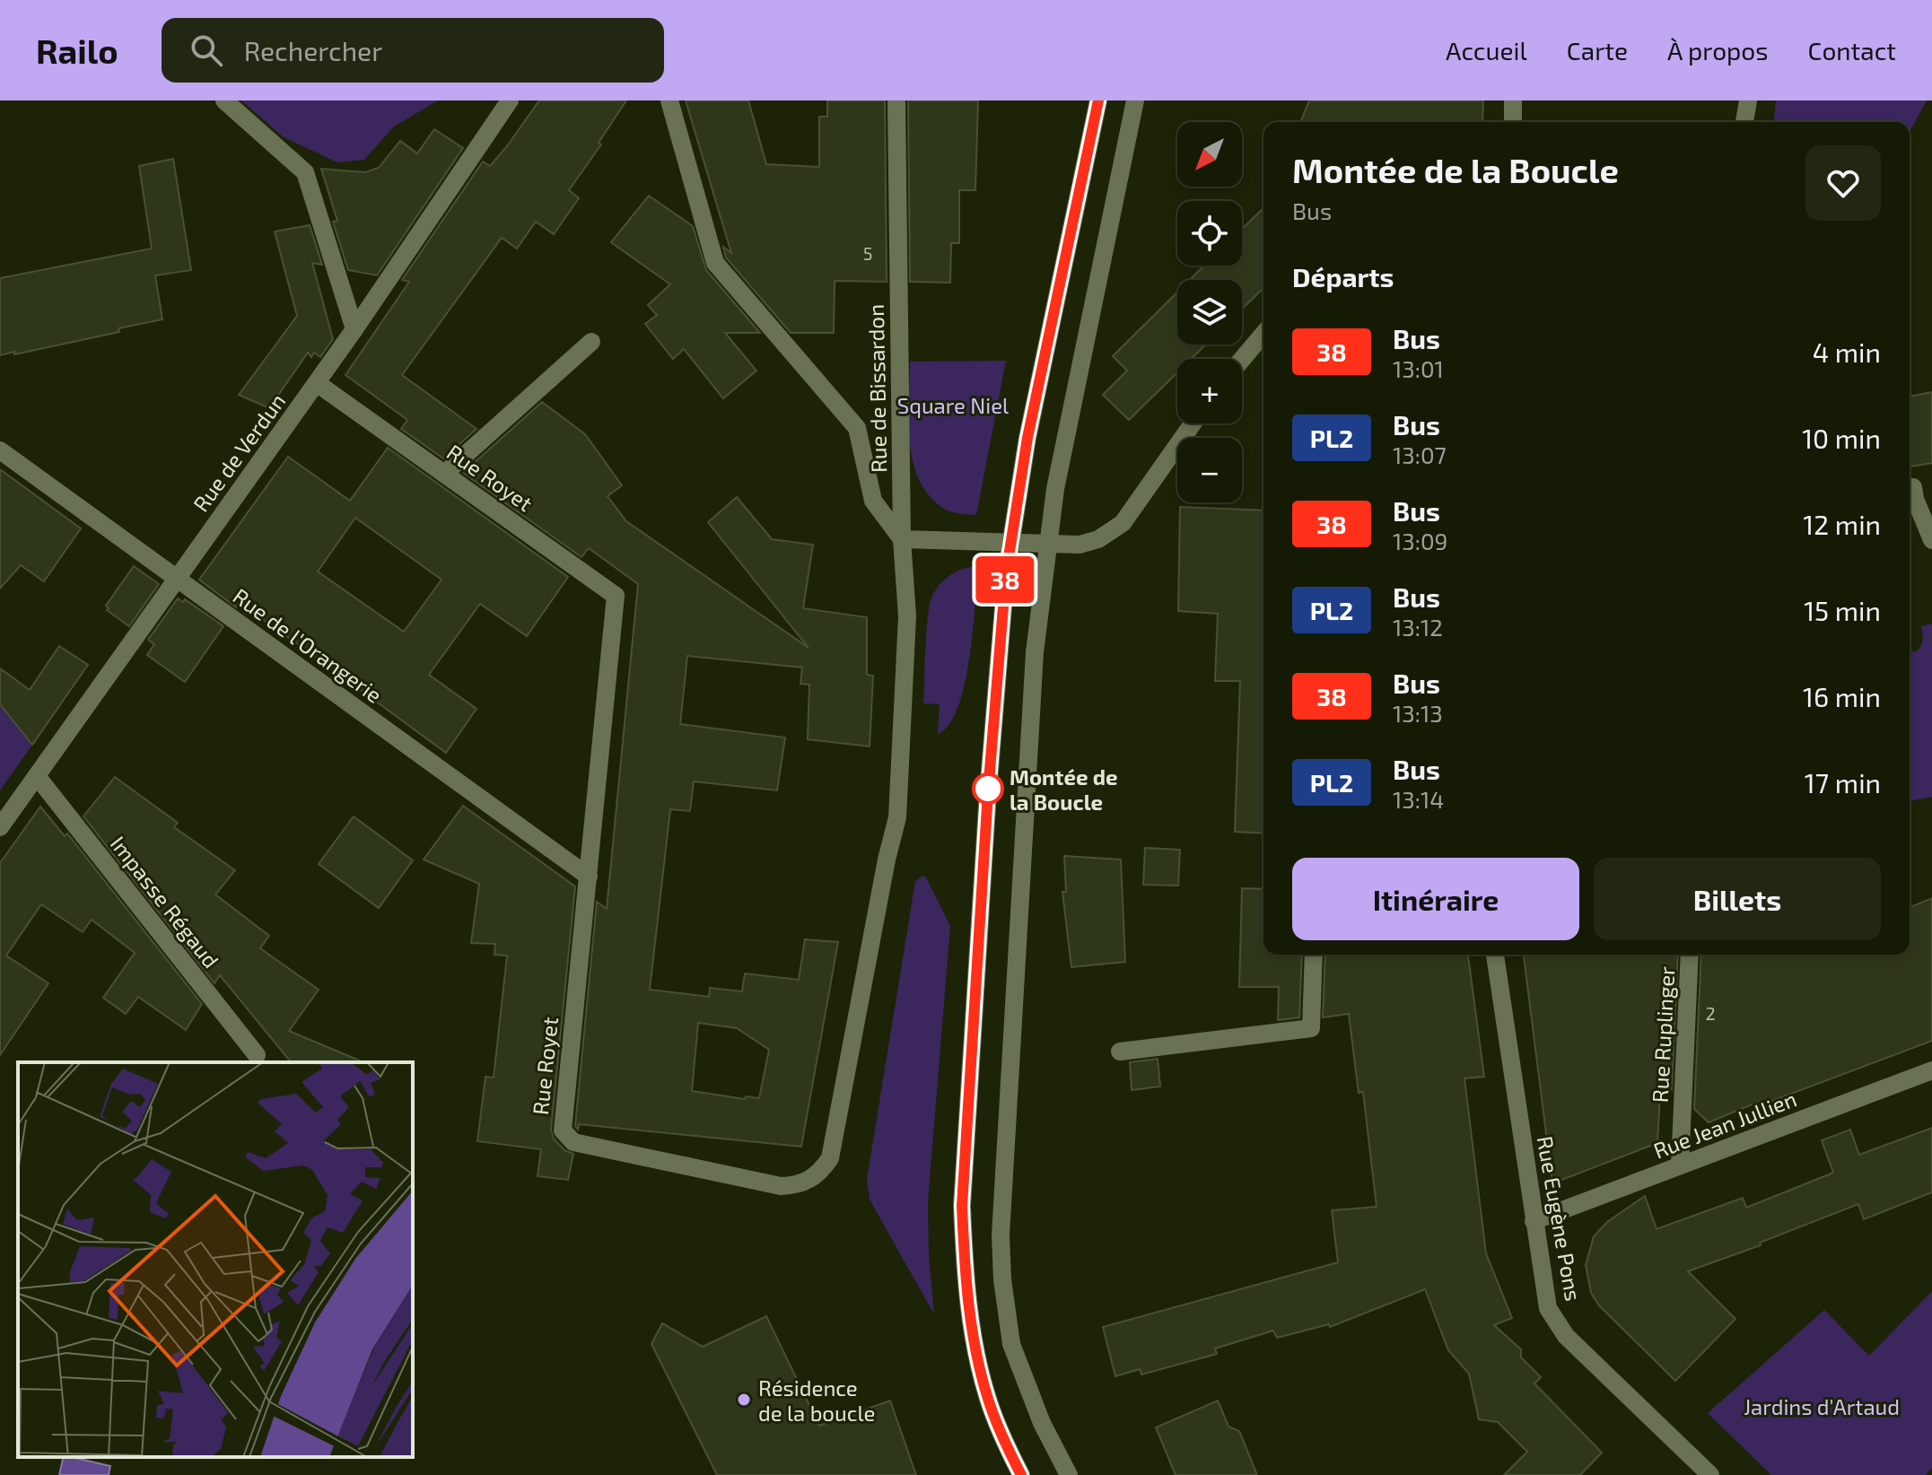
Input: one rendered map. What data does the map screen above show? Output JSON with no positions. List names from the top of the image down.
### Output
{
  "streets": {
    "street": [
      "Rue de Bissardon",
      "Rue de Verdun",
      "Rue Royet",
      "Rue de l'Orangerie",
      "Impasse Régaud",
      "Rue Ruplinger",
      "Rue Jean Jullien",
      "Rue Eugène Pons"
    ]
  },
  "crossings": [
    ["Rue de Bissardon", "Rue Royet"],
    ["Rue de Verdun", "Rue Royet"],
    ["Rue de Verdun", "Rue de l'Orangerie"],
    ["Rue de Verdun", "Impasse Régaud"],
    ["Rue Royet", "Rue de l'Orangerie"],
    ["Rue Ruplinger", "Rue Jean Jullien"],
    ["Rue Jean Jullien", "Rue Eugène Pons"]
  ],
  "parks": ["Square Niel", "Jardins d'Artaud"],
  "places": ["Montée de la Boucle", "Résidence de la boucle"],
  "lines": ["bus line 38"],
  "house_numbers": ["5", "2"],
  "north": "bottom left",
  "page": {
    "header": "Railo",
    "search": "Rechercher",
    "nav": [
      "Accueil",
      "Carte",
      "À propos",
      "Contact"
    ],
    "on_map": "38",
    "map_buttons": ["+", "−"],
    "heading": [
      ["Montée de la Boucle", "Bus"],
      "Départs"
    ],
    "list": [
      {
        "mark": "38",
        "name": "Bus",
        "note": "13:01",
        "value": "4 min"
      },
      {
        "mark": "PL2",
        "name": "Bus",
        "note": "13:07",
        "value": "10 min"
      },
      {
        "mark": "38",
        "name": "Bus",
        "note": "13:09",
        "value": "12 min"
      },
      {
        "mark": "PL2",
        "name": "Bus",
        "note": "13:12",
        "value": "15 min"
      },
      {
        "mark": "38",
        "name": "Bus",
        "note": "13:13",
        "value": "16 min"
      },
      {
        "mark": "PL2",
        "name": "Bus",
        "note": "13:14",
        "value": "17 min"
      }
    ],
    "buttons": ["Itinéraire", "Billets"]
  }
}
